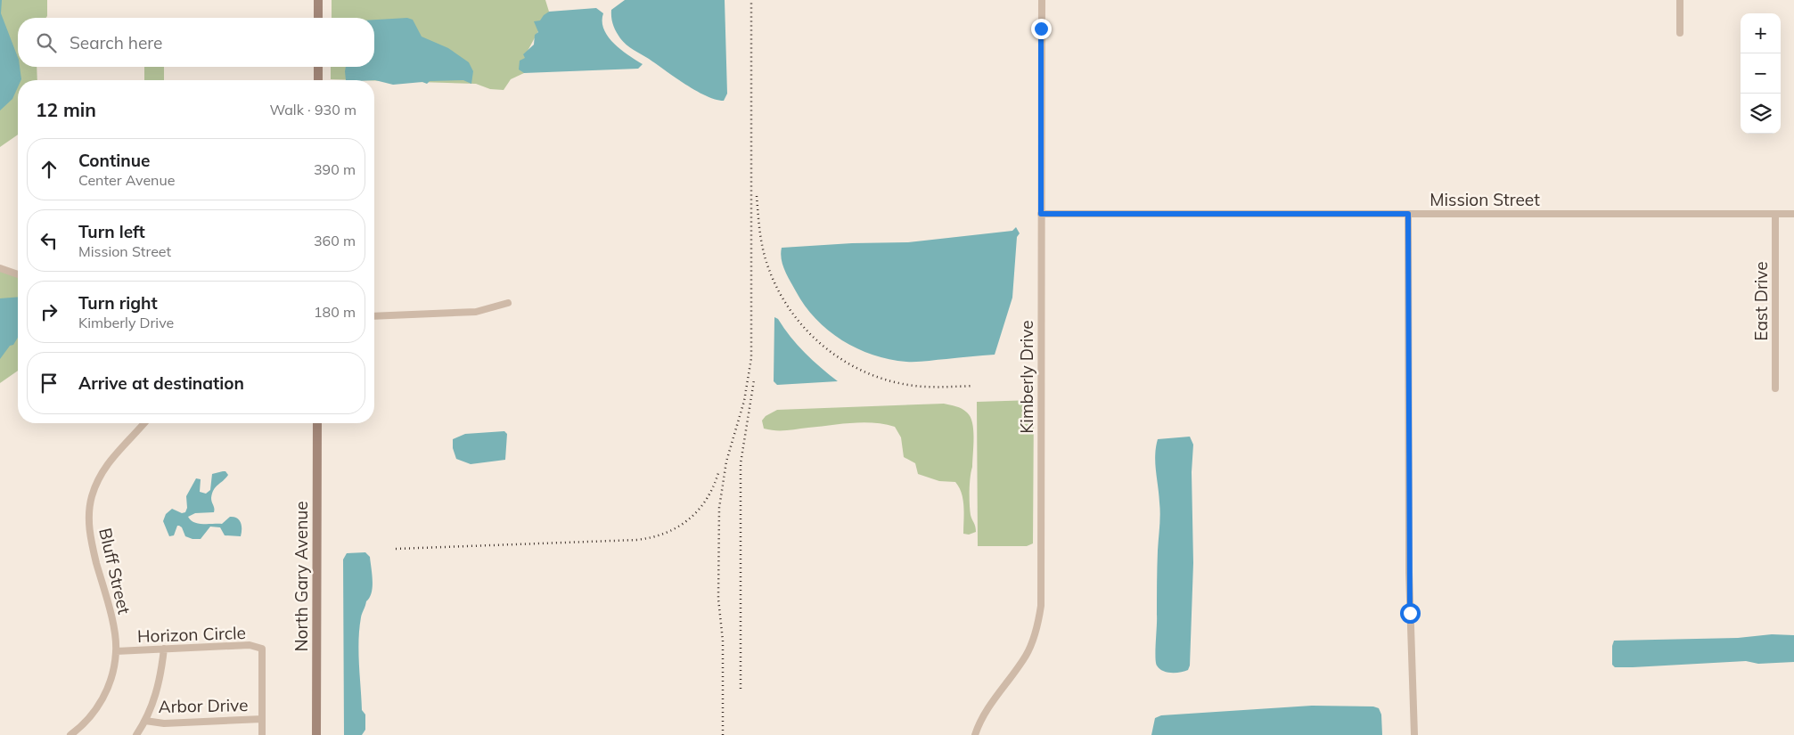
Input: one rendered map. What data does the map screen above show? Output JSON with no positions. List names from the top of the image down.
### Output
{
  "streets": {
    "street": [
      "Mission Street",
      "East Drive",
      "Kimberly Drive",
      "Bluff Street",
      "North Gary Avenue",
      "Horizon Circle",
      "Arbor Drive"
    ]
  },
  "crossings": [
    ["Mission Street", "East Drive"],
    ["Mission Street", "Kimberly Drive"],
    ["Bluff Street", "Horizon Circle"],
    ["Horizon Circle", "Arbor Drive"]
  ],
  "page": {
    "map_buttons": ["+", "−"],
    "search": "Search here",
    "heading": ["12 min", "Walk · 930 m"],
    "list": [
      ["Continue", "Center Avenue", "390 m"],
      ["Turn left", "Mission Street", "360 m"],
      ["Turn right", "Kimberly Drive", "180 m"],
      "Arrive at destination"
    ]
  }
}
